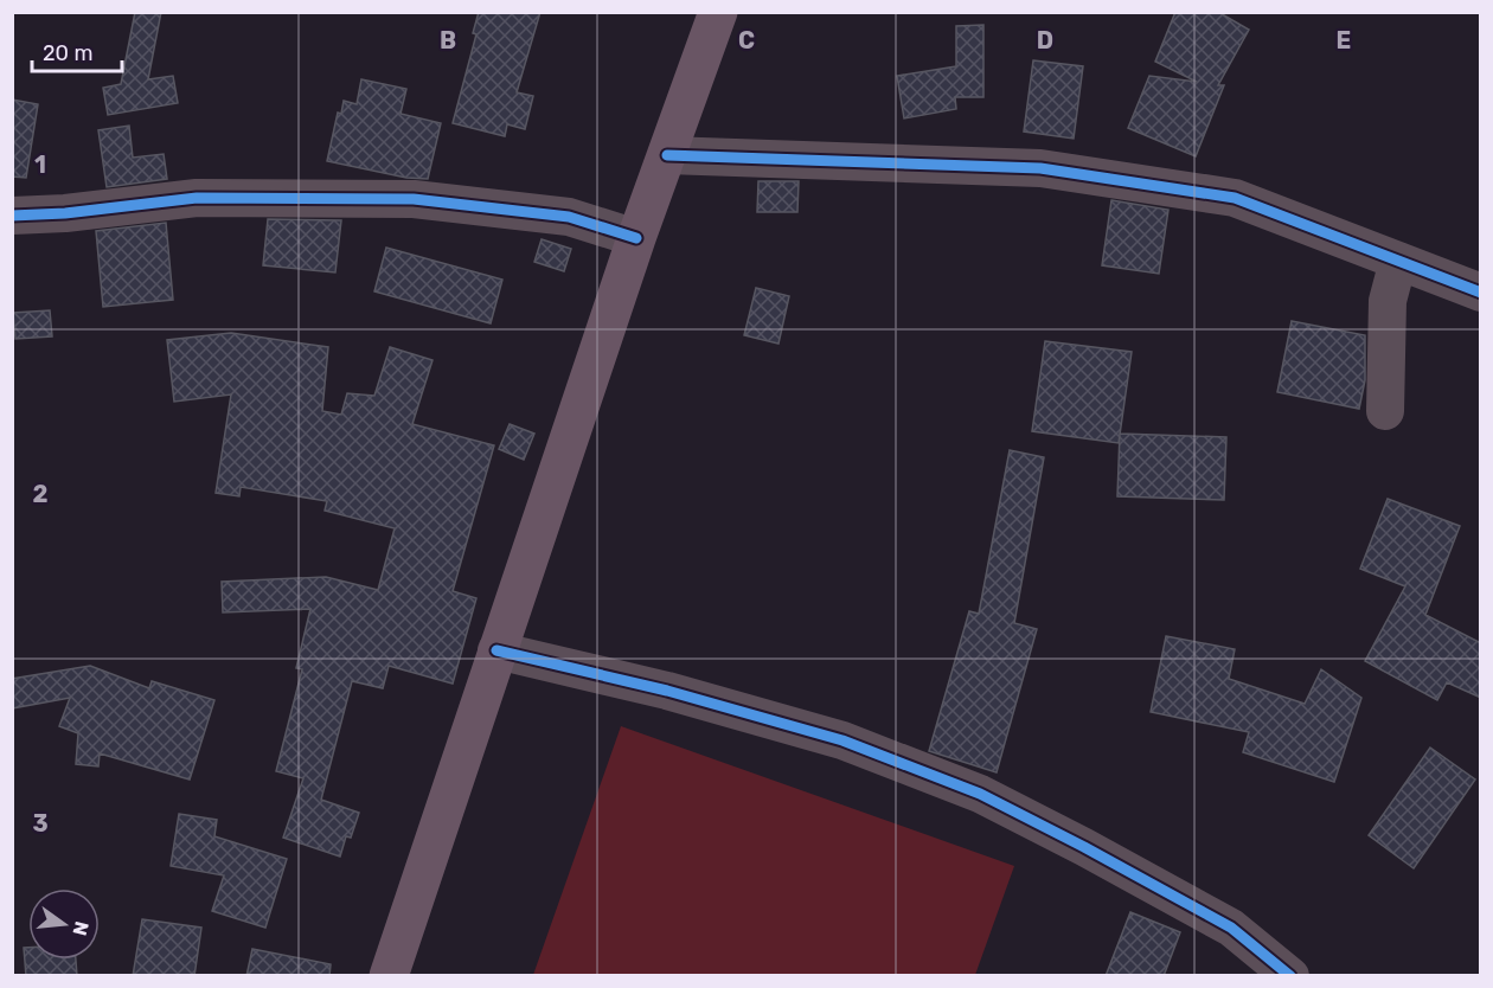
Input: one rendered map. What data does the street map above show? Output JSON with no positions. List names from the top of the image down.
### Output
{
  "scale_bar": "20 m",
  "north": "right",
  "grid": {
    "columns": [
      "B",
      "C",
      "D",
      "E"
    ],
    "rows": ["1", "2", "3"]
  }
}
